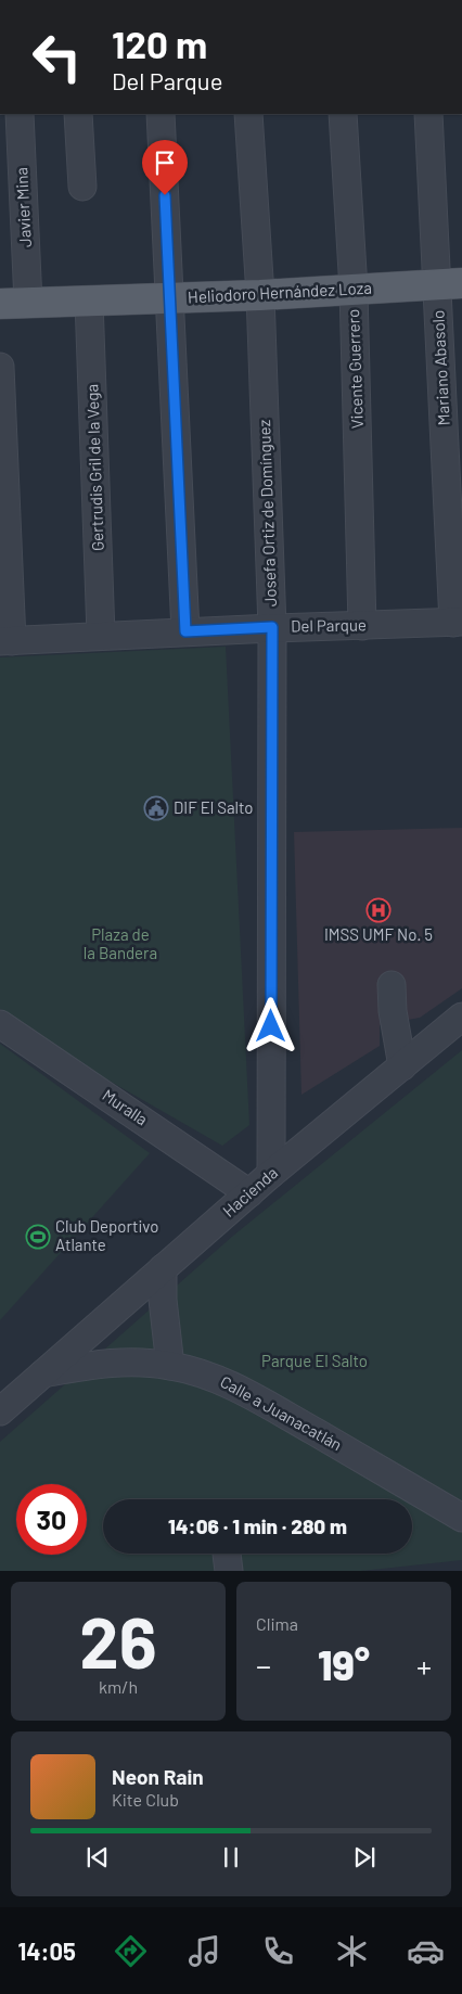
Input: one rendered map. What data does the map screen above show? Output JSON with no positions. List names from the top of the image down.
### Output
{
  "streets": {
    "main road": ["Heliodoro Hernández Loza"],
    "street": [
      "Javier Mina",
      "Mariano Abasolo",
      "Vicente Guerrero",
      "Gertrudis Gril de la Vega",
      "Josefa Ortiz de Domínguez",
      "Del Parque",
      "Muralla",
      "Hacienda",
      "Calle a Juanacatlán"
    ]
  },
  "crossings": [
    ["Javier Mina", "Heliodoro Hernández Loza"],
    ["Heliodoro Hernández Loza", "Mariano Abasolo"],
    ["Heliodoro Hernández Loza", "Vicente Guerrero"],
    ["Heliodoro Hernández Loza", "Gertrudis Gril de la Vega"],
    ["Heliodoro Hernández Loza", "Josefa Ortiz de Domínguez"],
    ["Mariano Abasolo", "Del Parque"],
    ["Vicente Guerrero", "Del Parque"],
    ["Gertrudis Gril de la Vega", "Del Parque"],
    ["Josefa Ortiz de Domínguez", "Del Parque"],
    ["Josefa Ortiz de Domínguez", "Hacienda"],
    ["Muralla", "Hacienda"],
    ["Hacienda", "Calle a Juanacatlán"]
  ],
  "parks": ["Plaza de la Bandera", "Parque El Salto"],
  "places": {
    "public building": ["DIF El Salto"],
    "hospital": ["IMSS UMF No. 5"],
    "sports": ["Club Deportivo Atlante"]
  },
  "page": {
    "turn": ["120 m", "Del Parque"],
    "limit": "30",
    "trip": "14:06 · 1 min · 280 m",
    "tile": [
      ["26", "km/h"],
      "Clima"
    ],
    "heat": ["−", "19°", "+"],
    "song": ["Neon Rain", "Kite Club"],
    "tabs": "14:05"
  }
}
